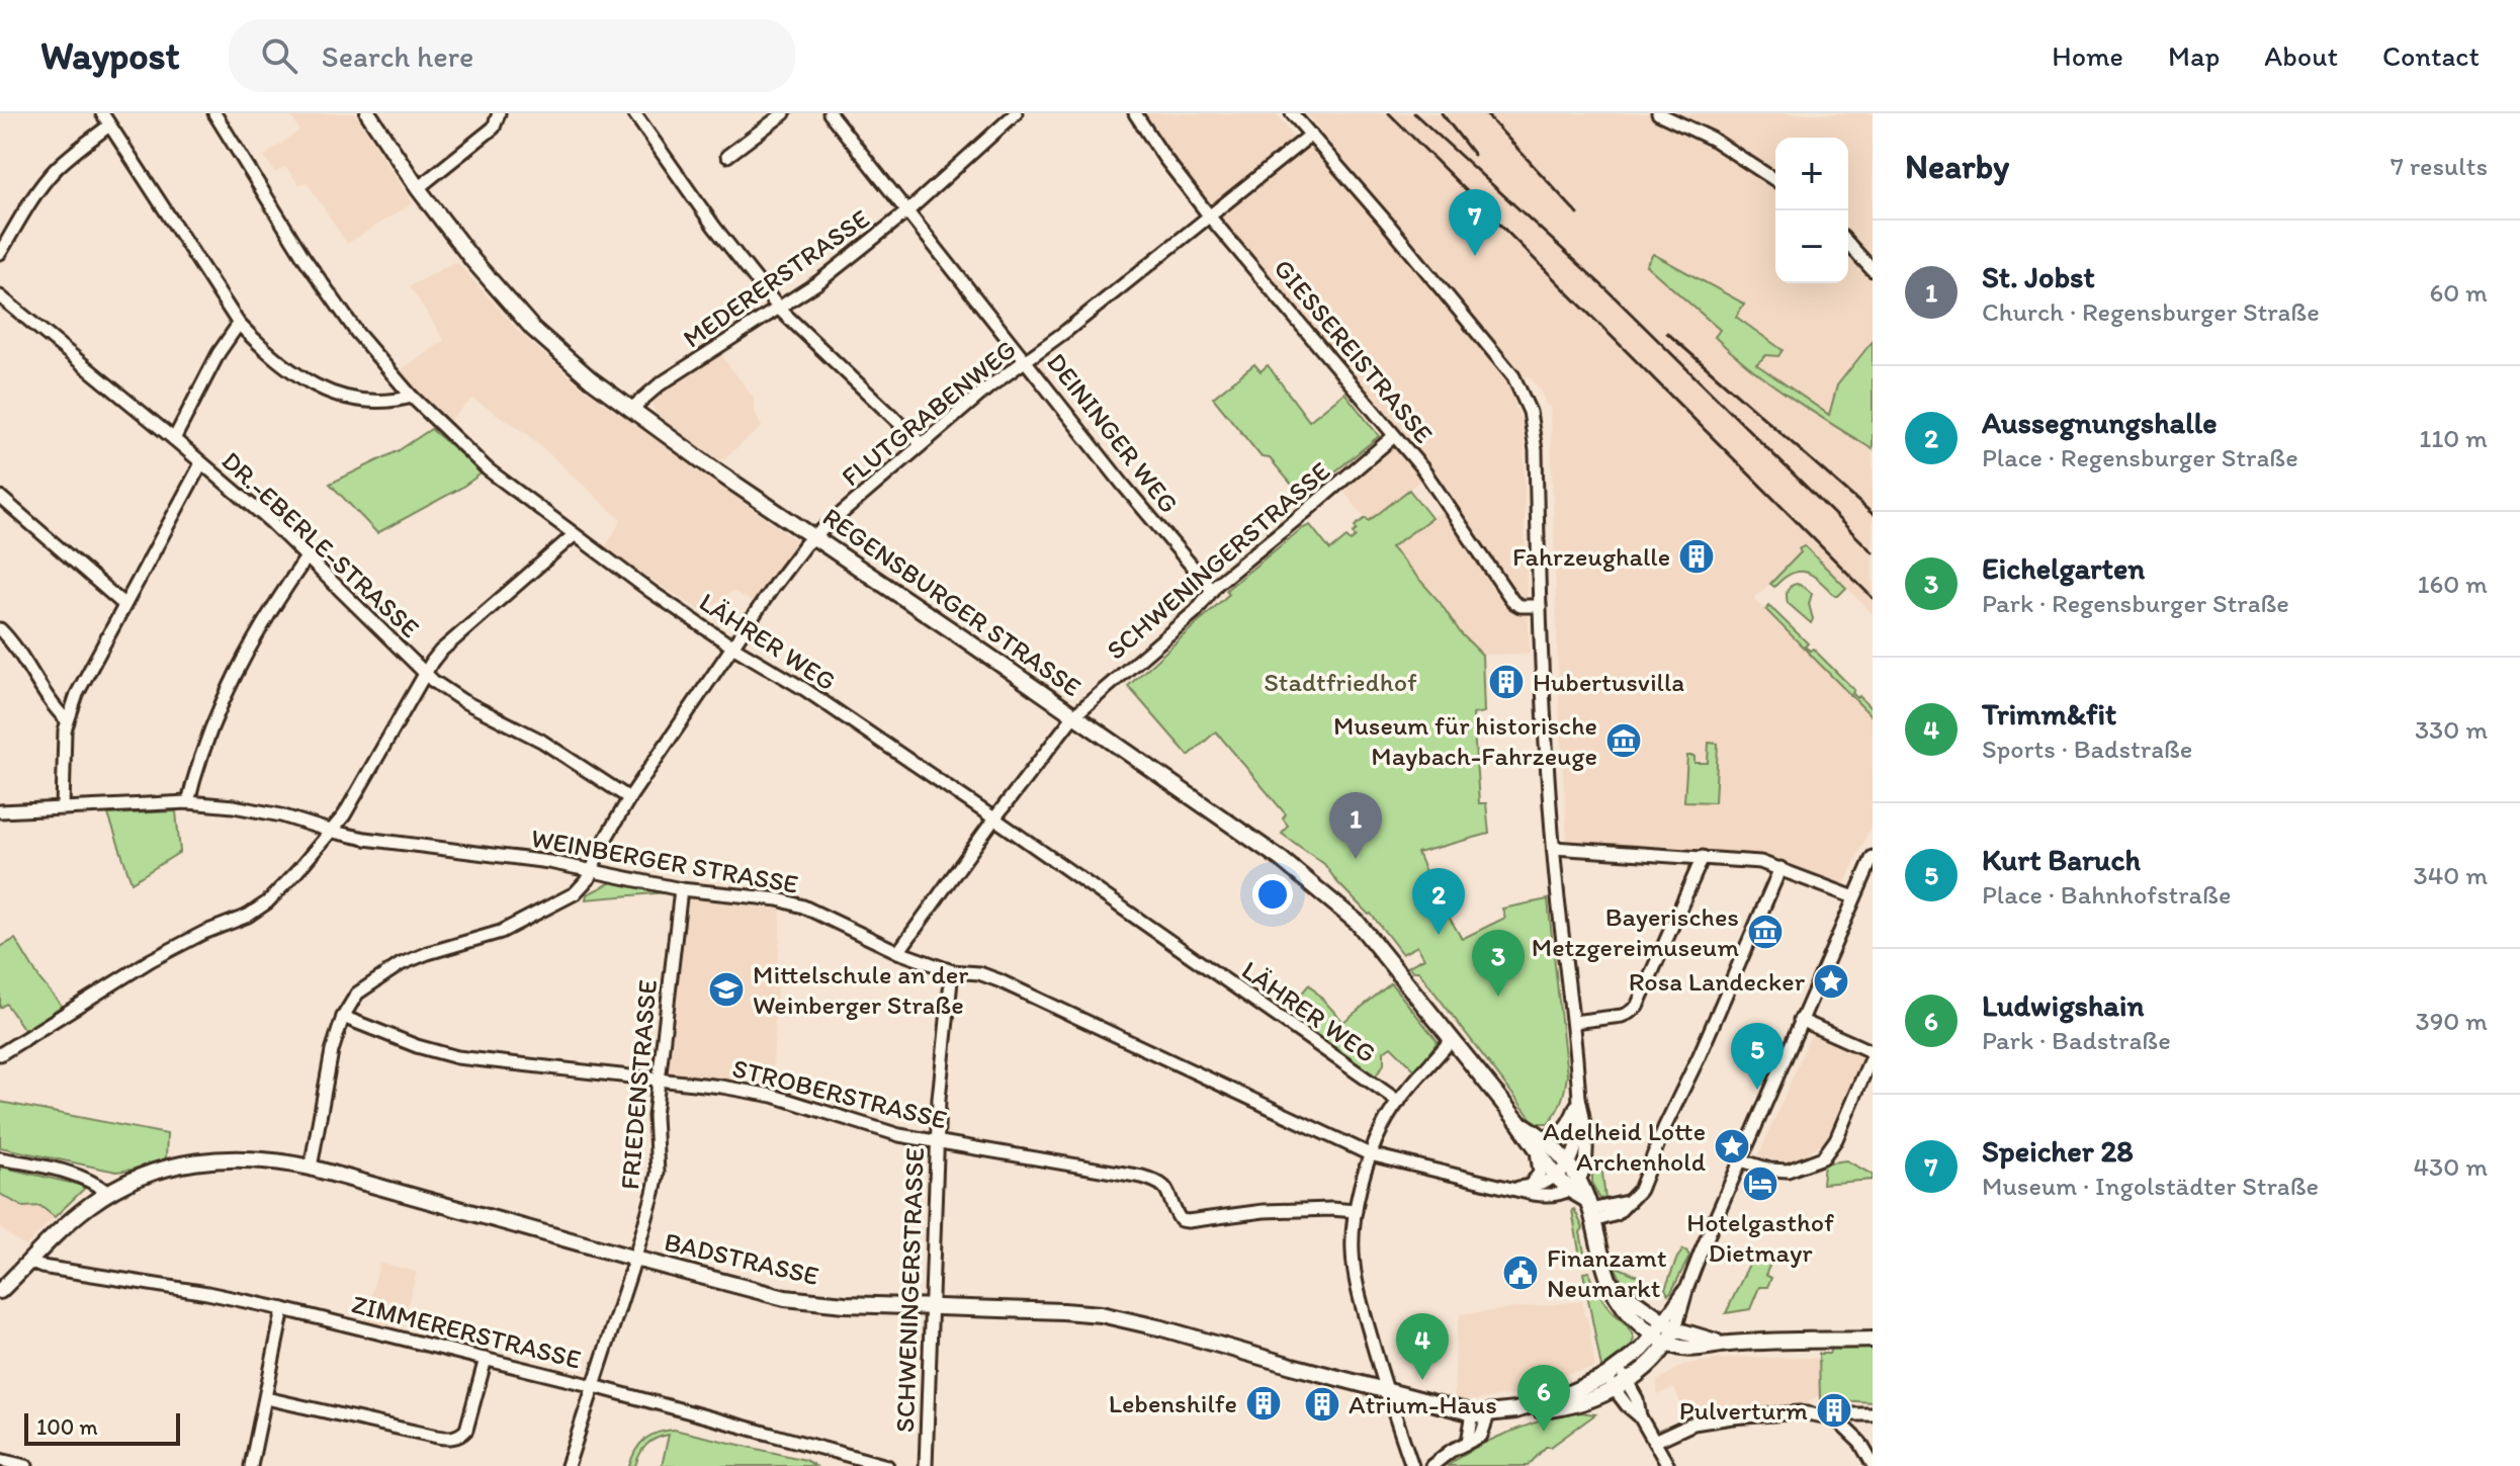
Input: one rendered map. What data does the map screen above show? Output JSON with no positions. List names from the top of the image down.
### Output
{
  "streets": {
    "main road": ["REGENSBURGER STRASSE", "BADSTRASSE"],
    "street": [
      "MEDERERSTRASSE",
      "GIESSEREISTRASSE",
      "FLUTGRABENWEG",
      "DEININGER WEG",
      "DR.-EBERLE-STRASSE",
      "SCHWENINGERSTRASSE",
      "LÄHRER WEG",
      "WEINBERGER STRASSE",
      "FRIEDENSTRASSE",
      "STROBERSTRASSE",
      "ZIMMERERSTRASSE"
    ]
  },
  "crossings": [
    ["MEDERERSTRASSE", "DEININGER WEG"],
    ["MEDERERSTRASSE", "REGENSBURGER STRASSE"],
    ["GIESSEREISTRASSE", "FLUTGRABENWEG"],
    ["GIESSEREISTRASSE", "SCHWENINGERSTRASSE"],
    ["FLUTGRABENWEG", "DEININGER WEG"],
    ["FLUTGRABENWEG", "DR.-EBERLE-STRASSE"],
    ["FLUTGRABENWEG", "REGENSBURGER STRASSE"],
    ["FLUTGRABENWEG", "LÄHRER WEG"],
    ["FLUTGRABENWEG", "WEINBERGER STRASSE"],
    ["DEININGER WEG", "SCHWENINGERSTRASSE"],
    ["SCHWENINGERSTRASSE", "REGENSBURGER STRASSE"],
    ["SCHWENINGERSTRASSE", "LÄHRER WEG"],
    ["SCHWENINGERSTRASSE", "WEINBERGER STRASSE"],
    ["SCHWENINGERSTRASSE", "STROBERSTRASSE"],
    ["SCHWENINGERSTRASSE", "BADSTRASSE"],
    ["REGENSBURGER STRASSE", "WEINBERGER STRASSE"],
    ["WEINBERGER STRASSE", "FRIEDENSTRASSE"],
    ["FRIEDENSTRASSE", "STROBERSTRASSE"],
    ["FRIEDENSTRASSE", "BADSTRASSE"],
    ["FRIEDENSTRASSE", "ZIMMERERSTRASSE"],
    ["BADSTRASSE", "ZIMMERERSTRASSE"]
  ],
  "parks": ["Stadtfriedhof"],
  "places": {
    "building": [
      "Fahrzeughalle",
      "Hubertusvilla",
      "Lebenshilfe",
      "Atrium-Haus",
      "Pulverturm"
    ],
    "museum": ["Museum für historische Maybach-Fahrzeuge", "Bayerisches Metzgereimuseum"],
    "place": ["Rosa Landecker", "Adelheid Lotte Archenhold"],
    "school or university": ["Mittelschule an der Weinberger Straße"],
    "hotel": ["Hotelgasthof Dietmayr"],
    "public building": ["Finanzamt Neumarkt"]
  },
  "scale_bar": "100 m",
  "page": {
    "header": "Waypost",
    "search": "Search here",
    "nav": [
      "Home",
      "Map",
      "About",
      "Contact"
    ],
    "heading": ["Nearby", "7 results"],
    "map_buttons": ["+", "−"],
    "pins": [
      "7",
      "1",
      "2",
      "3",
      "5",
      "4",
      "6"
    ],
    "list": [
      {
        "mark": "1",
        "name": "St. Jobst",
        "note": "Church · Regensburger Straße",
        "value": "60 m"
      },
      {
        "mark": "2",
        "name": "Aussegnungshalle",
        "note": "Place · Regensburger Straße",
        "value": "110 m"
      },
      {
        "mark": "3",
        "name": "Eichelgarten",
        "note": "Park · Regensburger Straße",
        "value": "160 m"
      },
      {
        "mark": "4",
        "name": "Trimm&fit",
        "note": "Sports · Badstraße",
        "value": "330 m"
      },
      {
        "mark": "5",
        "name": "Kurt Baruch",
        "note": "Place · Bahnhofstraße",
        "value": "340 m"
      },
      {
        "mark": "6",
        "name": "Ludwigshain",
        "note": "Park · Badstraße",
        "value": "390 m"
      },
      {
        "mark": "7",
        "name": "Speicher 28",
        "note": "Museum · Ingolstädter Straße",
        "value": "430 m"
      }
    ],
    "scale": "100 m"
  }
}
